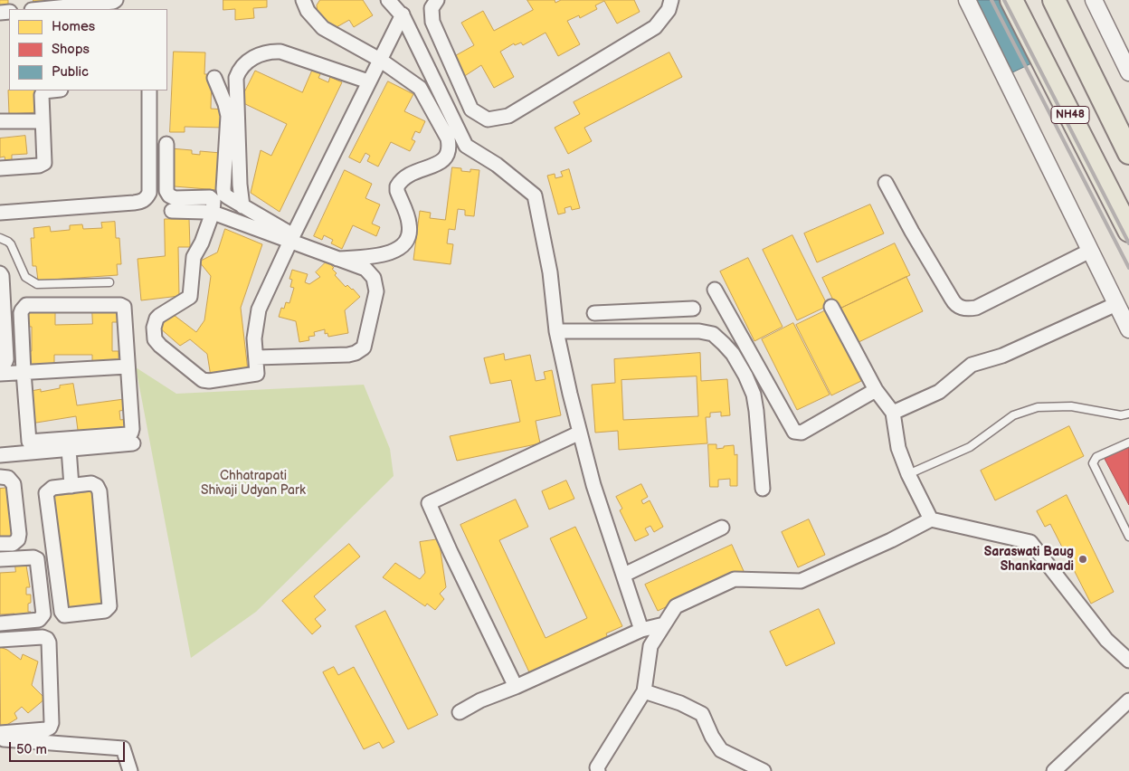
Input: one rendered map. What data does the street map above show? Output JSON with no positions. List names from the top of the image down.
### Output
{
  "streets": {
    "highway": ["NH48"]
  },
  "parks": ["Chhatrapati Shivaji Udyan Park"],
  "places": ["Saraswati Baug Shankarwadi"],
  "legend": ["Homes", "Shops", "Public"],
  "scale_bar": "50 m"
}
